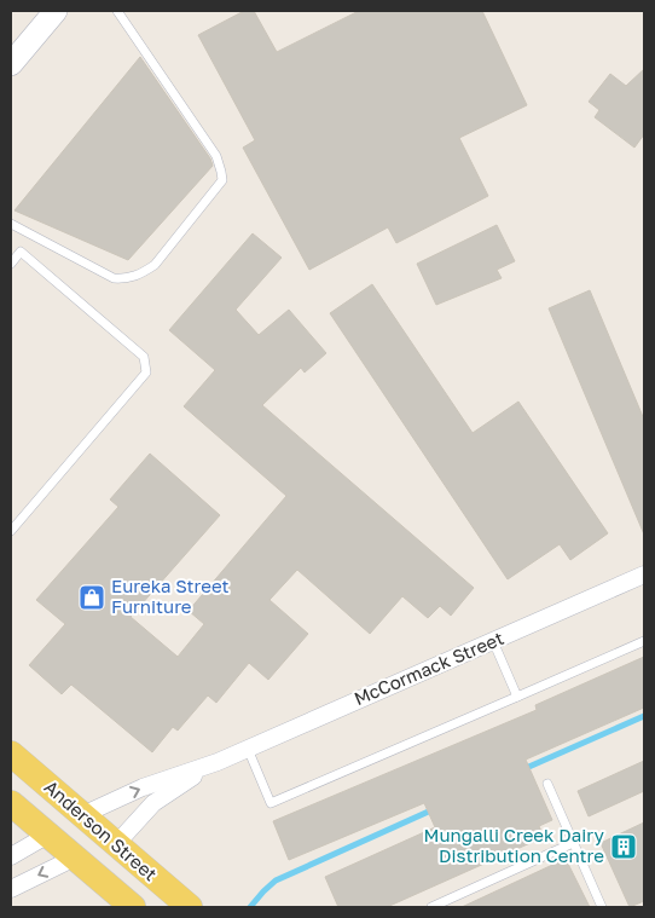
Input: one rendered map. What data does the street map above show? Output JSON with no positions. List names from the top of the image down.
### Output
{
  "streets": {
    "main road": ["McCormack Street", "Anderson Street"]
  },
  "crossings": [
    ["McCormack Street", "Anderson Street"]
  ],
  "places": {
    "shop": ["Eureka Street Furniture"],
    "building": ["Mungalli Creek Dairy Distribution Centre"]
  }
}
